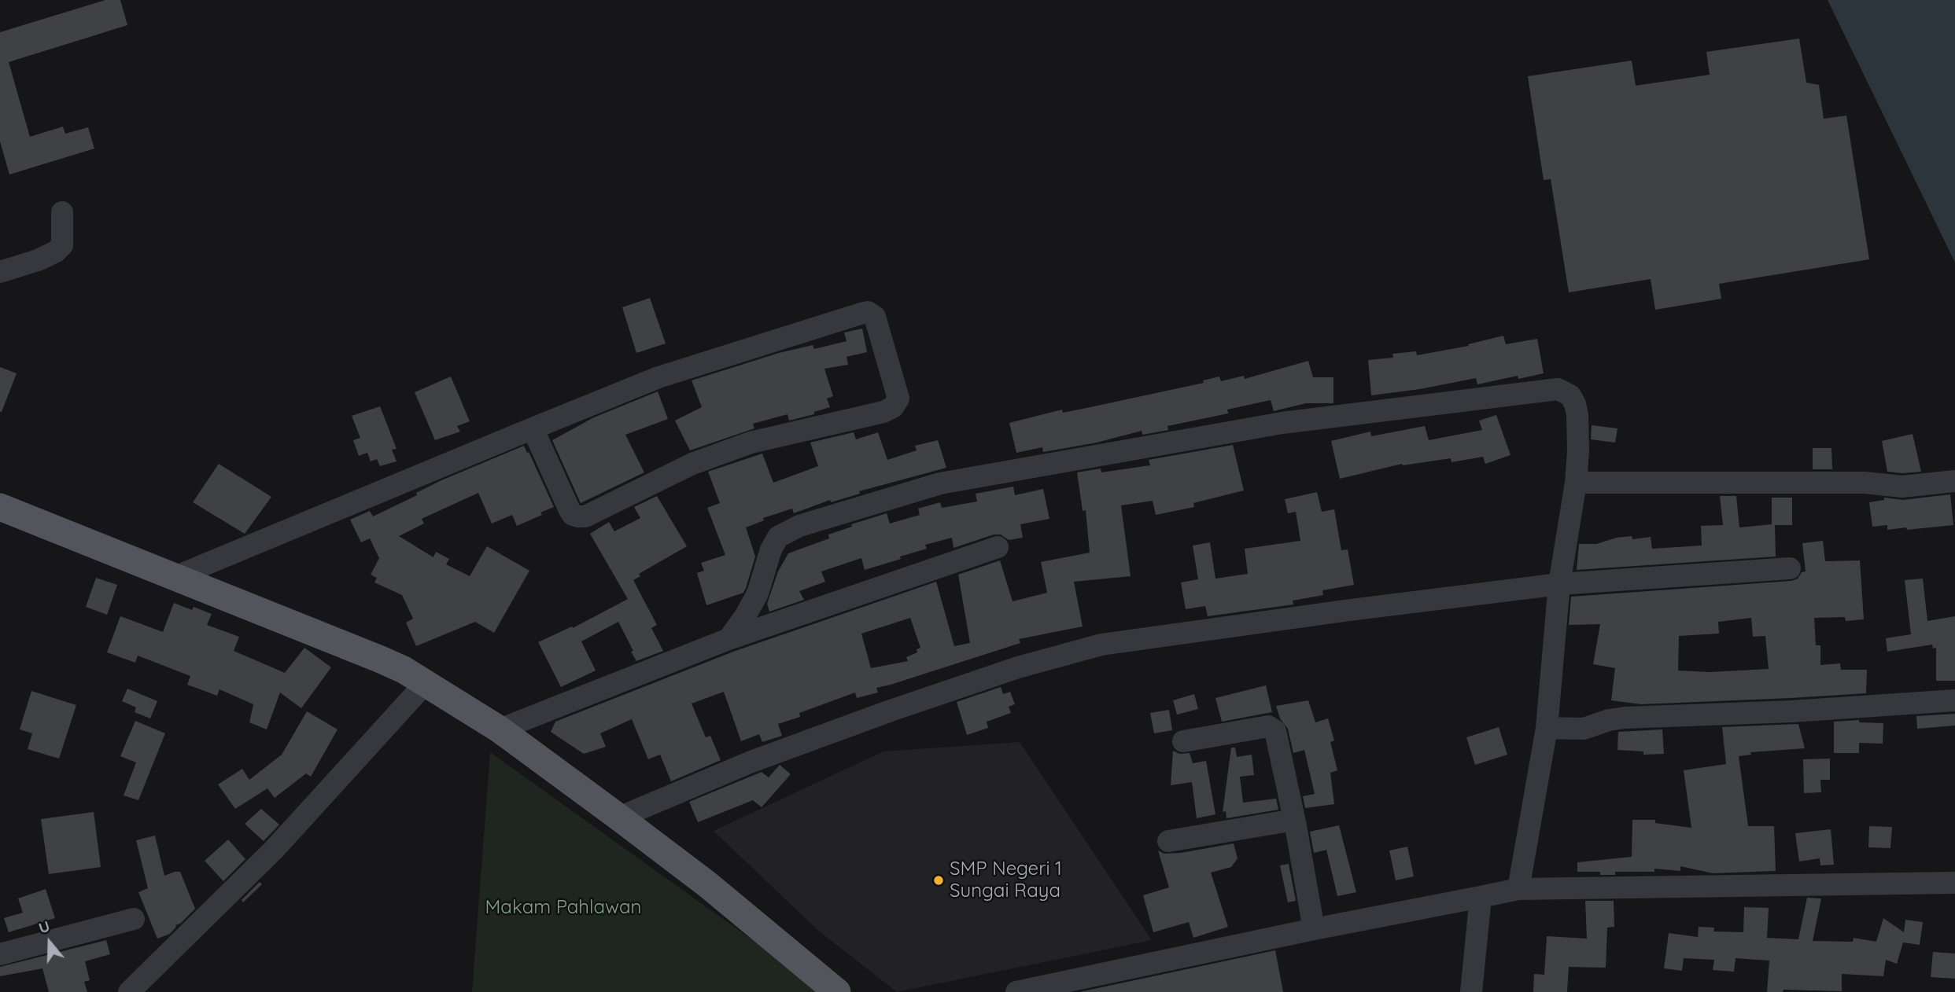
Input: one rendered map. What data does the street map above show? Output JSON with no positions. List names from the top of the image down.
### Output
{
  "parks": ["Makam Pahlawan"],
  "places": ["SMP Negeri 1 Sungai Raya"],
  "north": "top"
}
